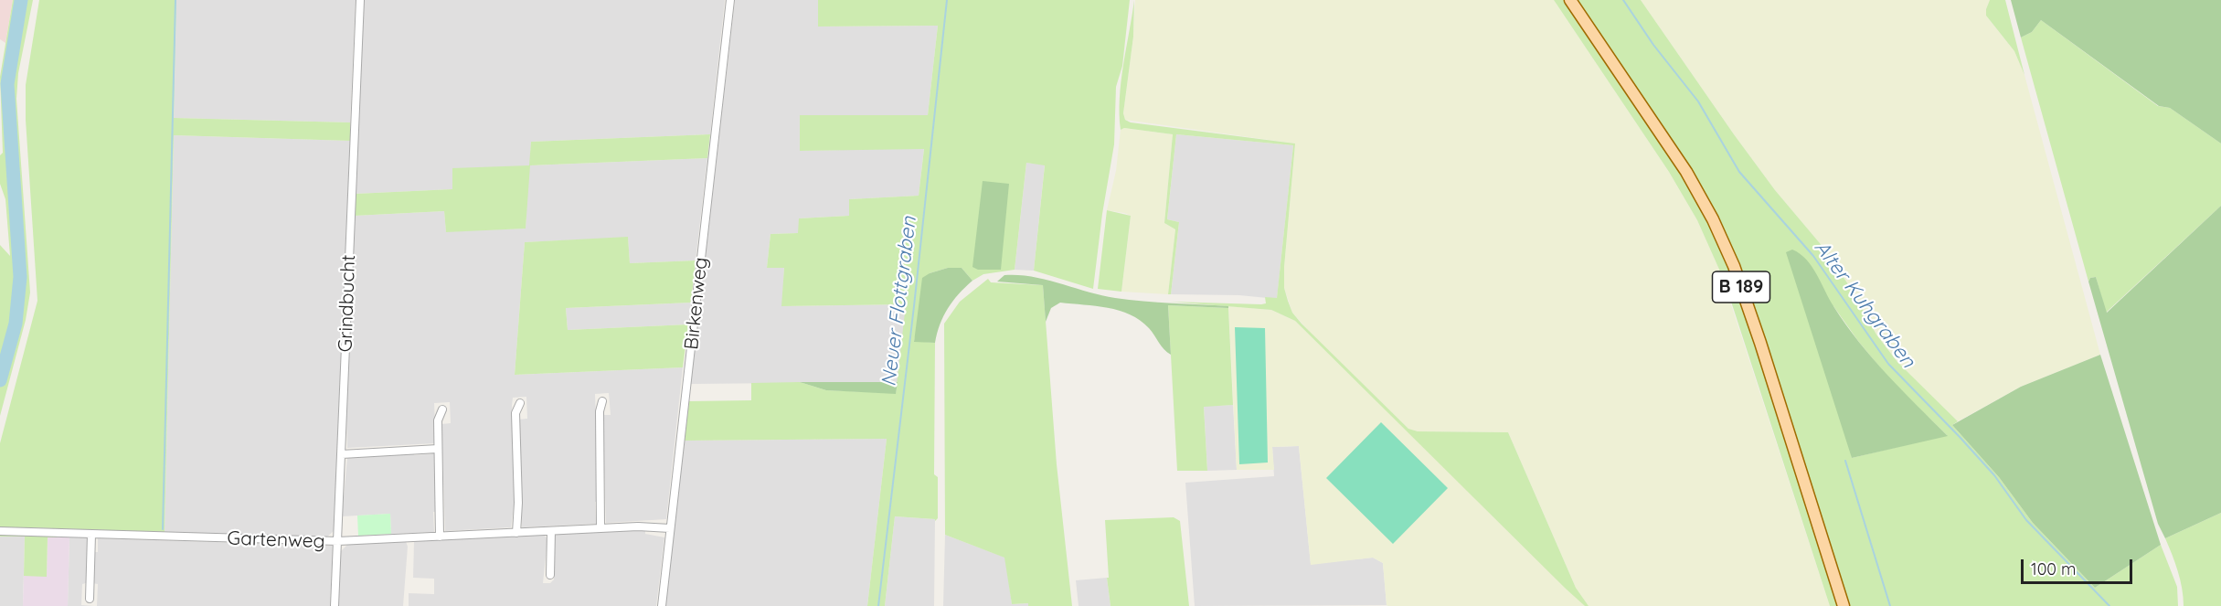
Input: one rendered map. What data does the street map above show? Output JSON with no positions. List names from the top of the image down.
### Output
{
  "streets": {
    "main road": ["B 189"],
    "street": ["Grindbucht", "Birkenweg", "Gartenweg"]
  },
  "crossings": [
    ["Grindbucht", "Gartenweg"],
    ["Birkenweg", "Gartenweg"]
  ],
  "water": ["Neuer Flottgraben", "Alter Kuhgraben"],
  "scale_bar": "100 m"
}
